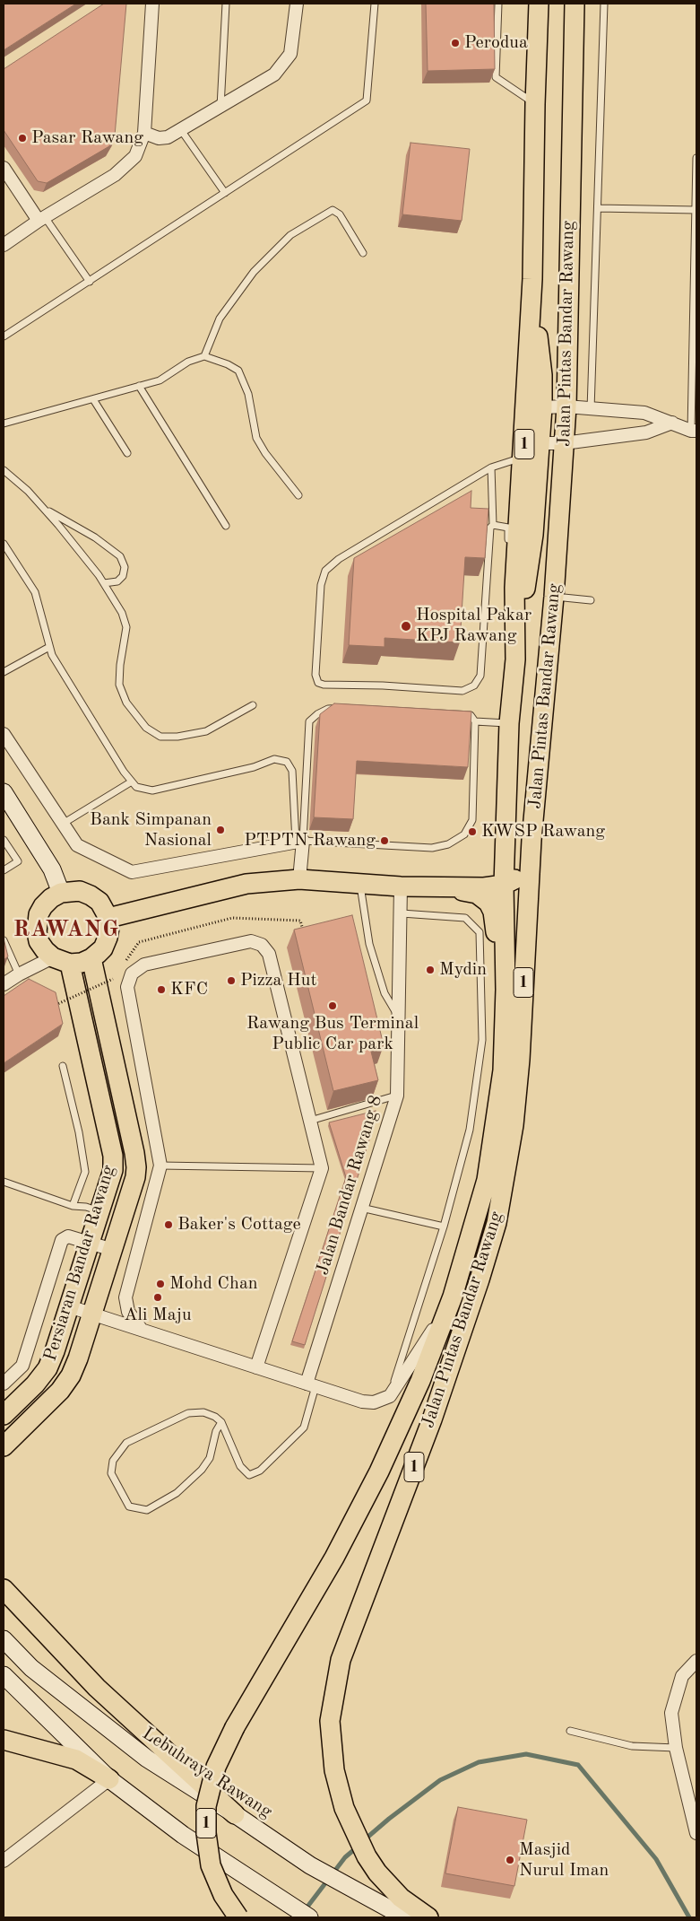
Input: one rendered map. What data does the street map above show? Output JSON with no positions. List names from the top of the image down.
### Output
{
  "streets": {
    "main road": ["Jalan Pintas Bandar Rawang", "1", "Persiaran Bandar Rawang"],
    "street": ["Jalan Bandar Rawang 8", "Lebuhraya Rawang"]
  },
  "crossings": [
    ["Jalan Pintas Bandar Rawang", "Lebuhraya Rawang"]
  ],
  "districts": ["RAWANG"],
  "places": [
    "Perodua",
    "Pasar Rawang",
    "Hospital Pakar KPJ Rawang",
    "Bank Simpanan Nasional",
    "KWSP Rawang",
    "PTPTN Rawang",
    "Mydin",
    "Pizza Hut",
    "KFC",
    "Rawang Bus Terminal Public Car park",
    "Baker's Cottage",
    "Mohd Chan",
    "Ali Maju",
    "Masjid Nurul Iman"
  ]
}
